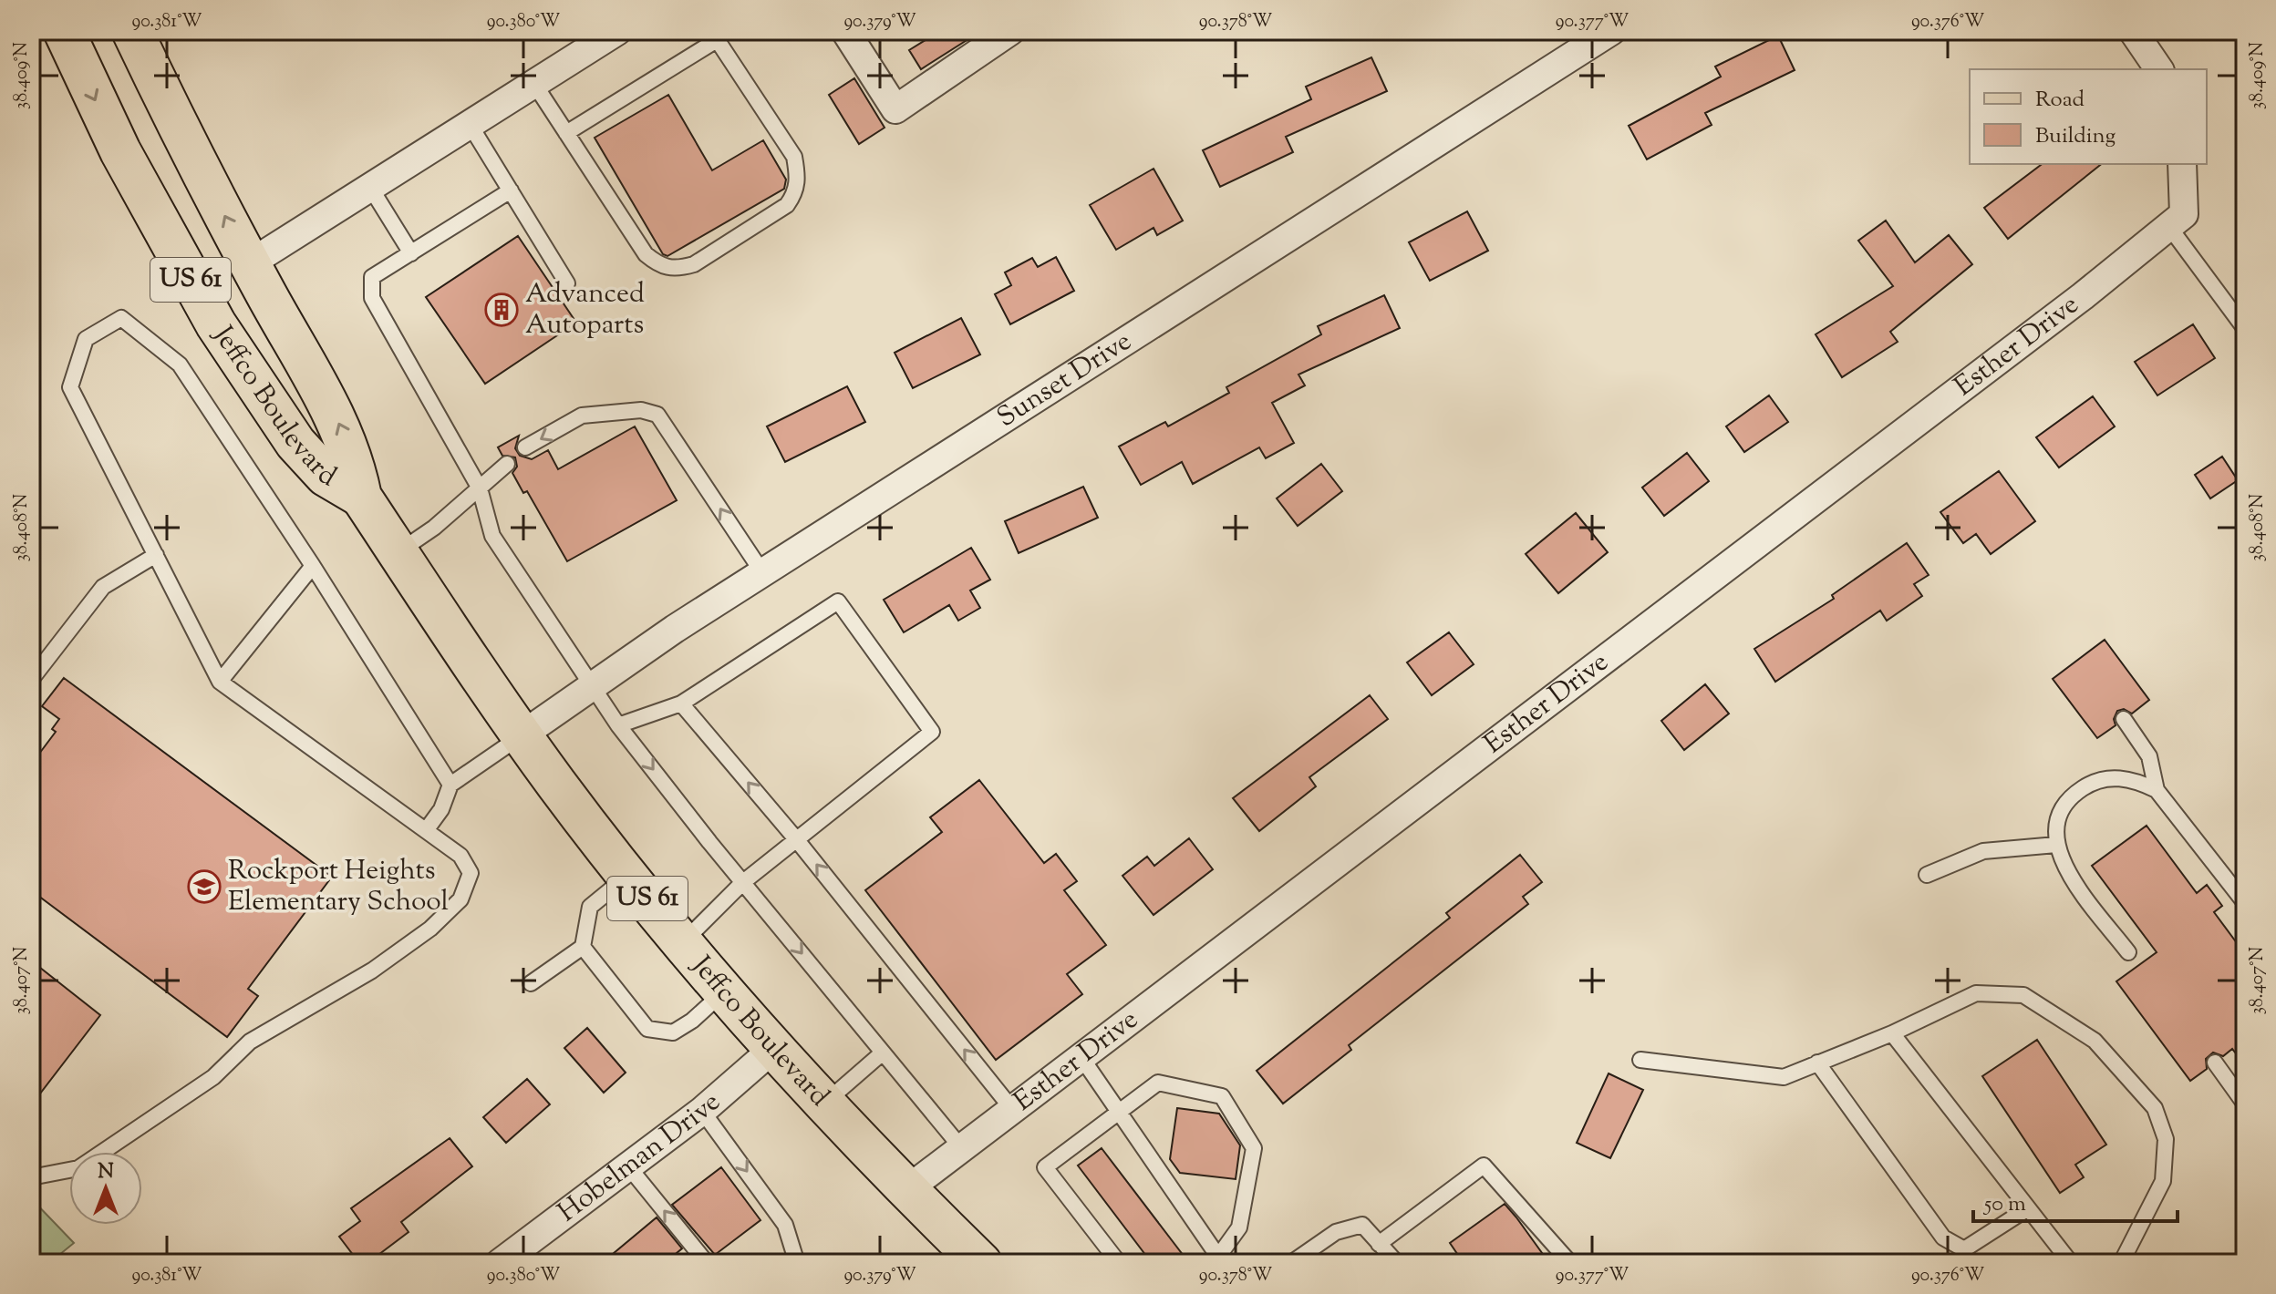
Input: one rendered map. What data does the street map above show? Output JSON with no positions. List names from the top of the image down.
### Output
{
  "streets": {
    "main road": ["US 61", "Jeffco Boulevard"],
    "street": ["Esther Drive", "Sunset Drive", "Hobelman Drive"]
  },
  "crossings": [
    ["Esther Drive", "Jeffco Boulevard"],
    ["Sunset Drive", "Jeffco Boulevard"],
    ["Jeffco Boulevard", "Hobelman Drive"]
  ],
  "places": {
    "building": ["Advanced Autoparts"],
    "school or university": ["Rockport Heights Elementary School"]
  },
  "legend": ["Road", "Building"],
  "scale_bar": "50 m",
  "north": "top",
  "coordinates": [
    "90.381°W",
    "90.380°W",
    "90.379°W",
    "90.378°W",
    "90.377°W",
    "90.376°W",
    "38.409°N",
    "38.408°N",
    "38.407°N"
  ]
}
